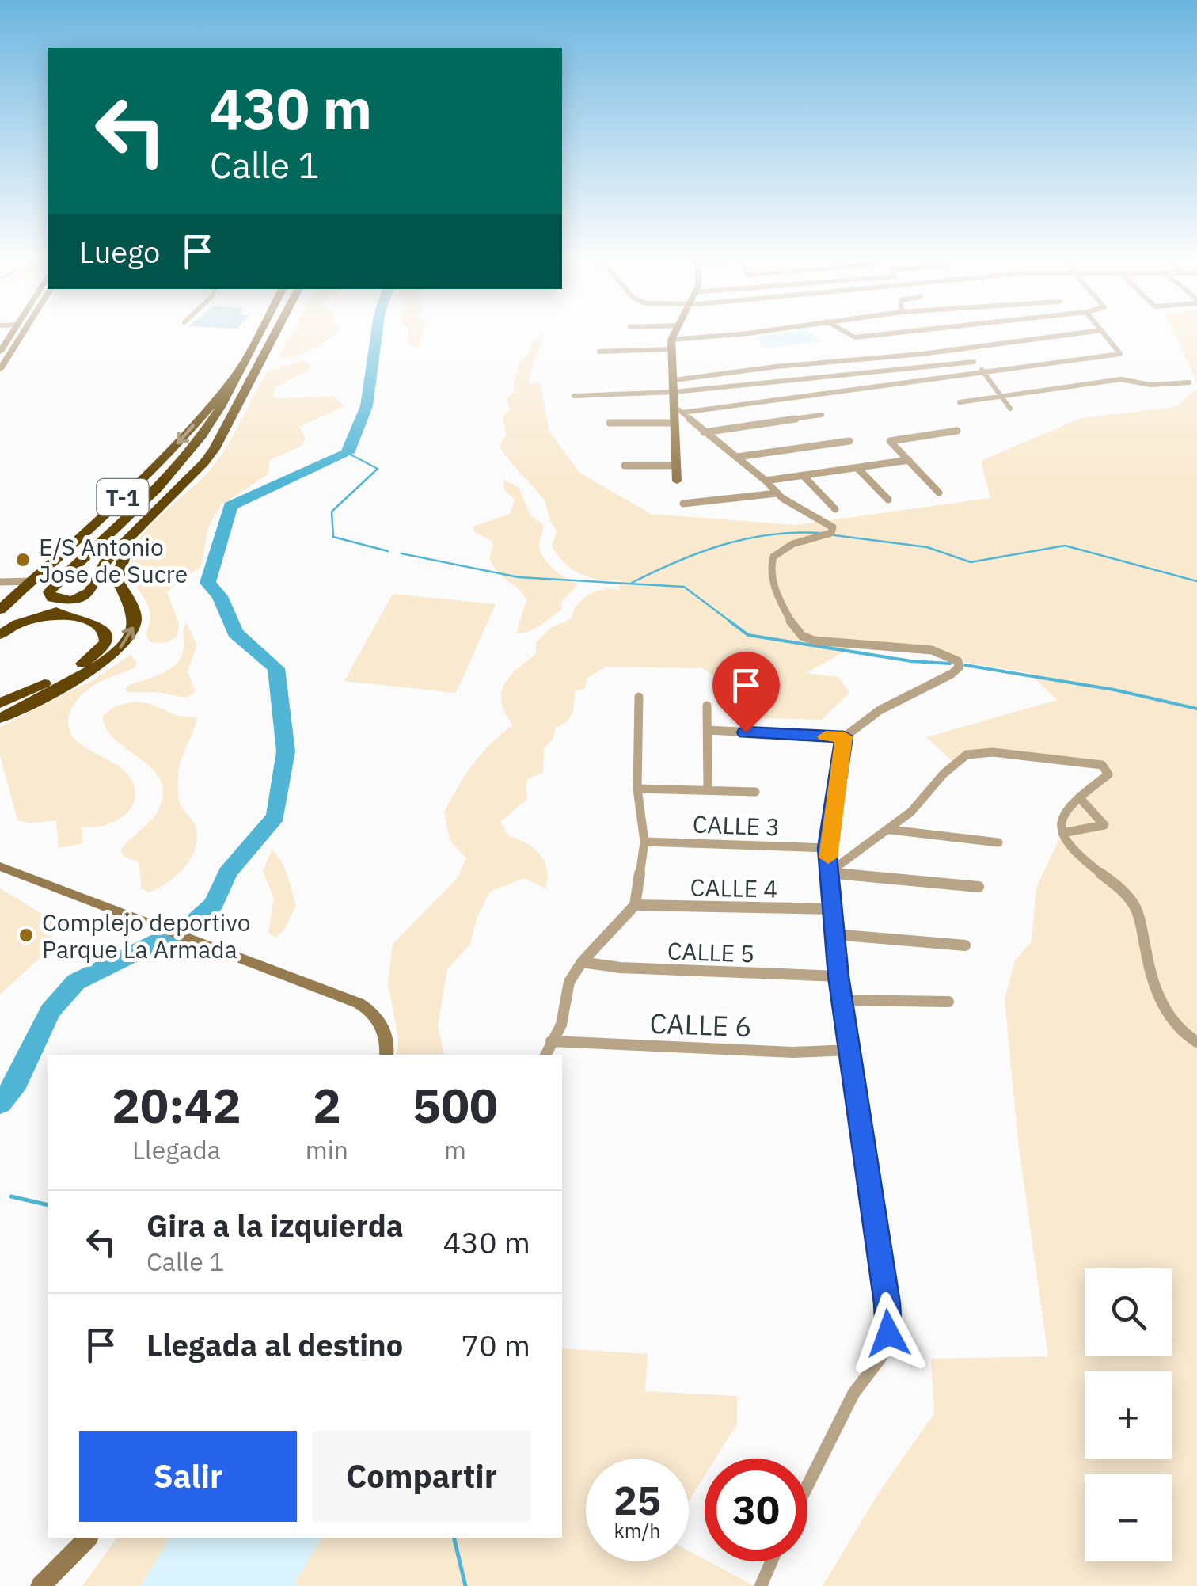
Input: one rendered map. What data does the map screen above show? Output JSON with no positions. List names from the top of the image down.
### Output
{
  "streets": {
    "highway": ["T-1"],
    "street": [
      "CALLE 3",
      "CALLE 4",
      "CALLE 5",
      "CALLE 6"
    ]
  },
  "places": ["E/S Antonio Jose de Sucre", "Complejo deportivo Parque La Armada"],
  "page": {
    "turn": ["430 m", "Calle 1"],
    "then": "Luego",
    "eta": [
      "20:42",
      "Llegada",
      "2",
      "min",
      "500",
      "m"
    ],
    "list": [
      {
        "name": "Gira a la izquierda",
        "note": "Calle 1",
        "value": "430 m"
      },
      {
        "name": "Llegada al destino",
        "value": "70 m"
      }
    ],
    "map_buttons": ["+", "−"],
    "buttons": ["Salir", "Compartir"],
    "speed": "25 km/h",
    "limit": "30"
  }
}
